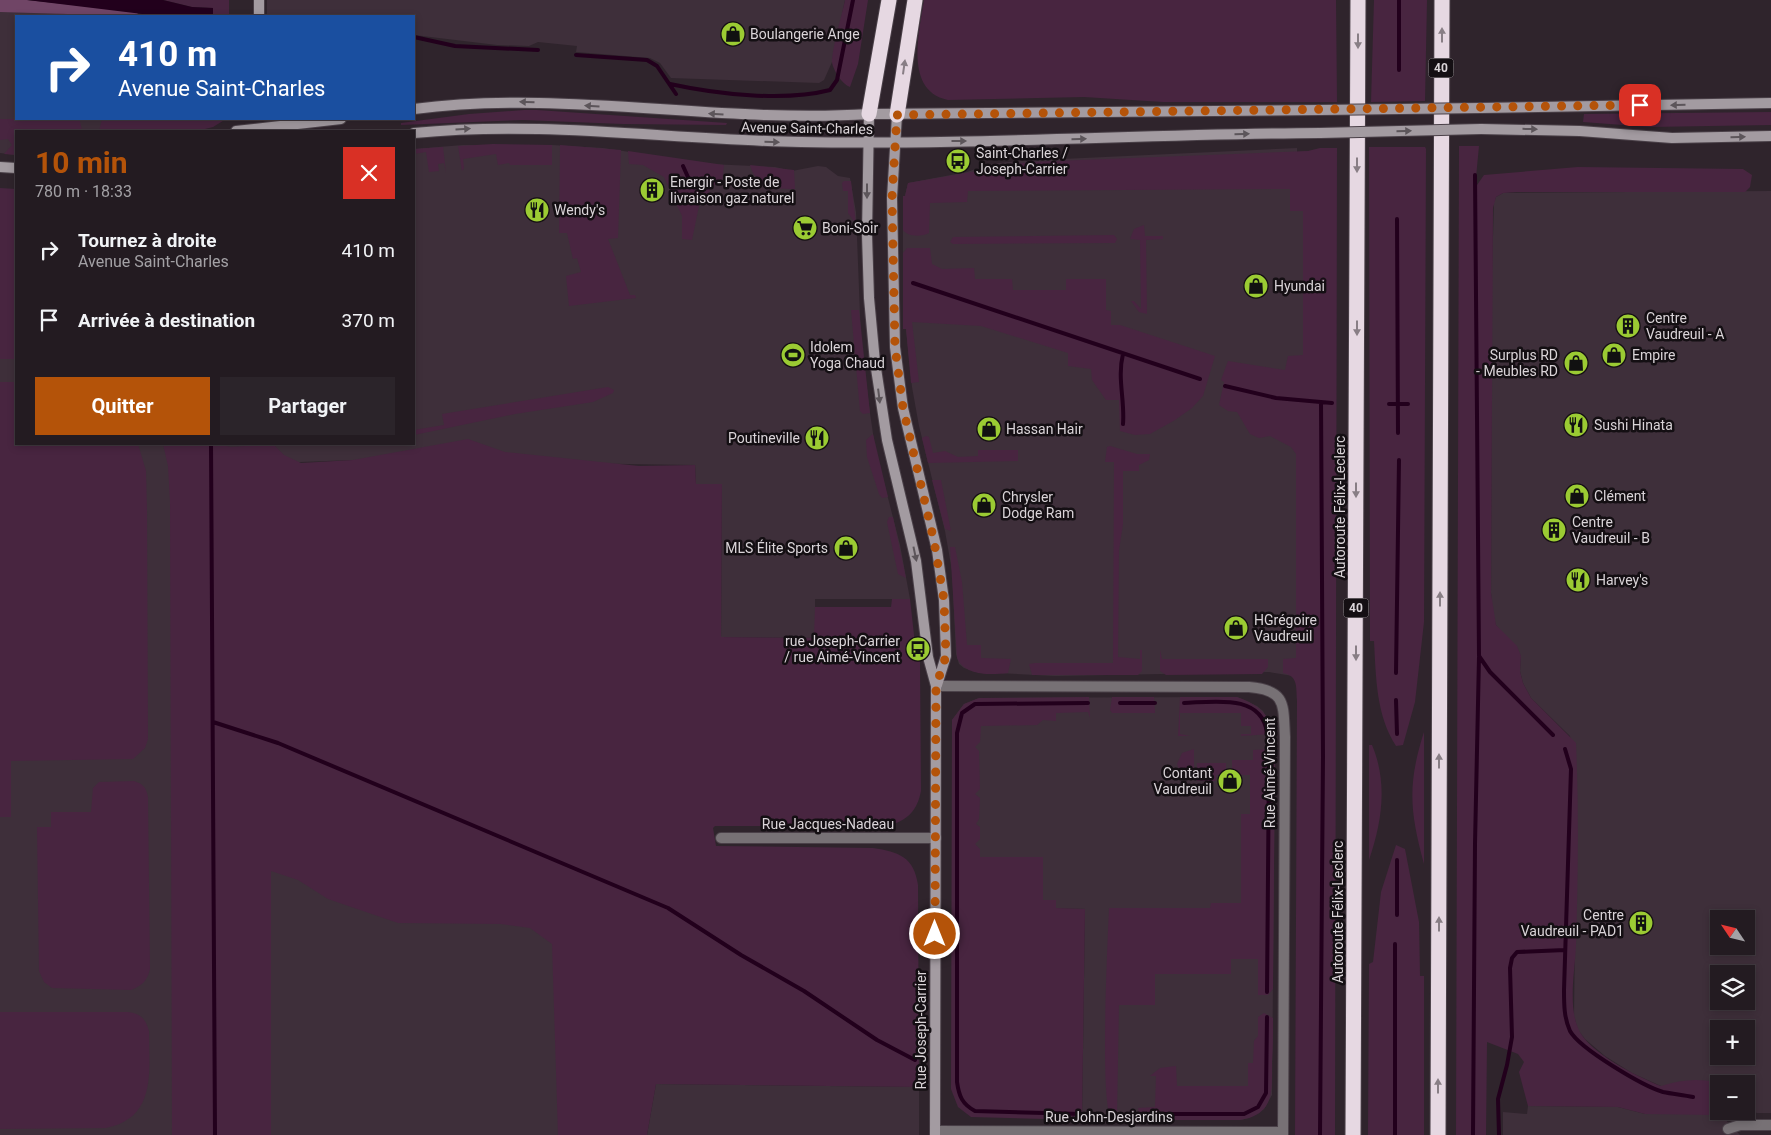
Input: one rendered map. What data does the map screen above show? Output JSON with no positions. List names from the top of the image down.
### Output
{
  "streets": {
    "highway": ["40", "Autoroute Félix-Leclerc"],
    "street": [
      "Avenue Saint-Charles",
      "Rue Aimé-Vincent",
      "Rue Jacques-Nadeau",
      "Rue Joseph-Carrier",
      "Rue John-Desjardins"
    ]
  },
  "crossings": [
    ["Avenue Saint-Charles", "Rue Joseph-Carrier"],
    ["Rue Aimé-Vincent", "Rue Joseph-Carrier"],
    ["Rue Aimé-Vincent", "Rue John-Desjardins"],
    ["Rue Jacques-Nadeau", "Rue Joseph-Carrier"],
    ["Rue Joseph-Carrier", "Rue John-Desjardins"]
  ],
  "places": {
    "shop": [
      "Boulangerie Ange",
      "Hyundai",
      "Empire",
      "Surplus RD - Meubles RD",
      "Hassan Hair",
      "Clément",
      "Chrysler Dodge Ram",
      "MLS Élite Sports",
      "HGrégoire Vaudreuil",
      "Contant Vaudreuil"
    ],
    "bus stop": ["Saint-Charles / Joseph-Carrier", "rue Joseph-Carrier / rue Aimé-Vincent"],
    "building": [
      "Energir - Poste de livraison gaz naturel",
      "Centre Vaudreuil - A",
      "Centre Vaudreuil - B",
      "Centre Vaudreuil - PAD1"
    ],
    "restaurant": [
      "Wendy's",
      "Sushi Hinata",
      "Poutineville",
      "Harvey's"
    ],
    "supermarket": ["Boni-Soir"],
    "sports": ["Idolem Yoga Chaud"]
  },
  "north": "top left",
  "page": {
    "turn": ["410 m", "Avenue Saint-Charles"],
    "heading": ["10 min", "780 m · 18:33"],
    "list": [
      {
        "name": "Tournez à droite",
        "note": "Avenue Saint-Charles",
        "value": "410 m"
      },
      {
        "name": "Arrivée à destination",
        "value": "370 m"
      }
    ],
    "buttons": ["Quitter", "Partager"],
    "map_buttons": ["+", "−"]
  }
}
